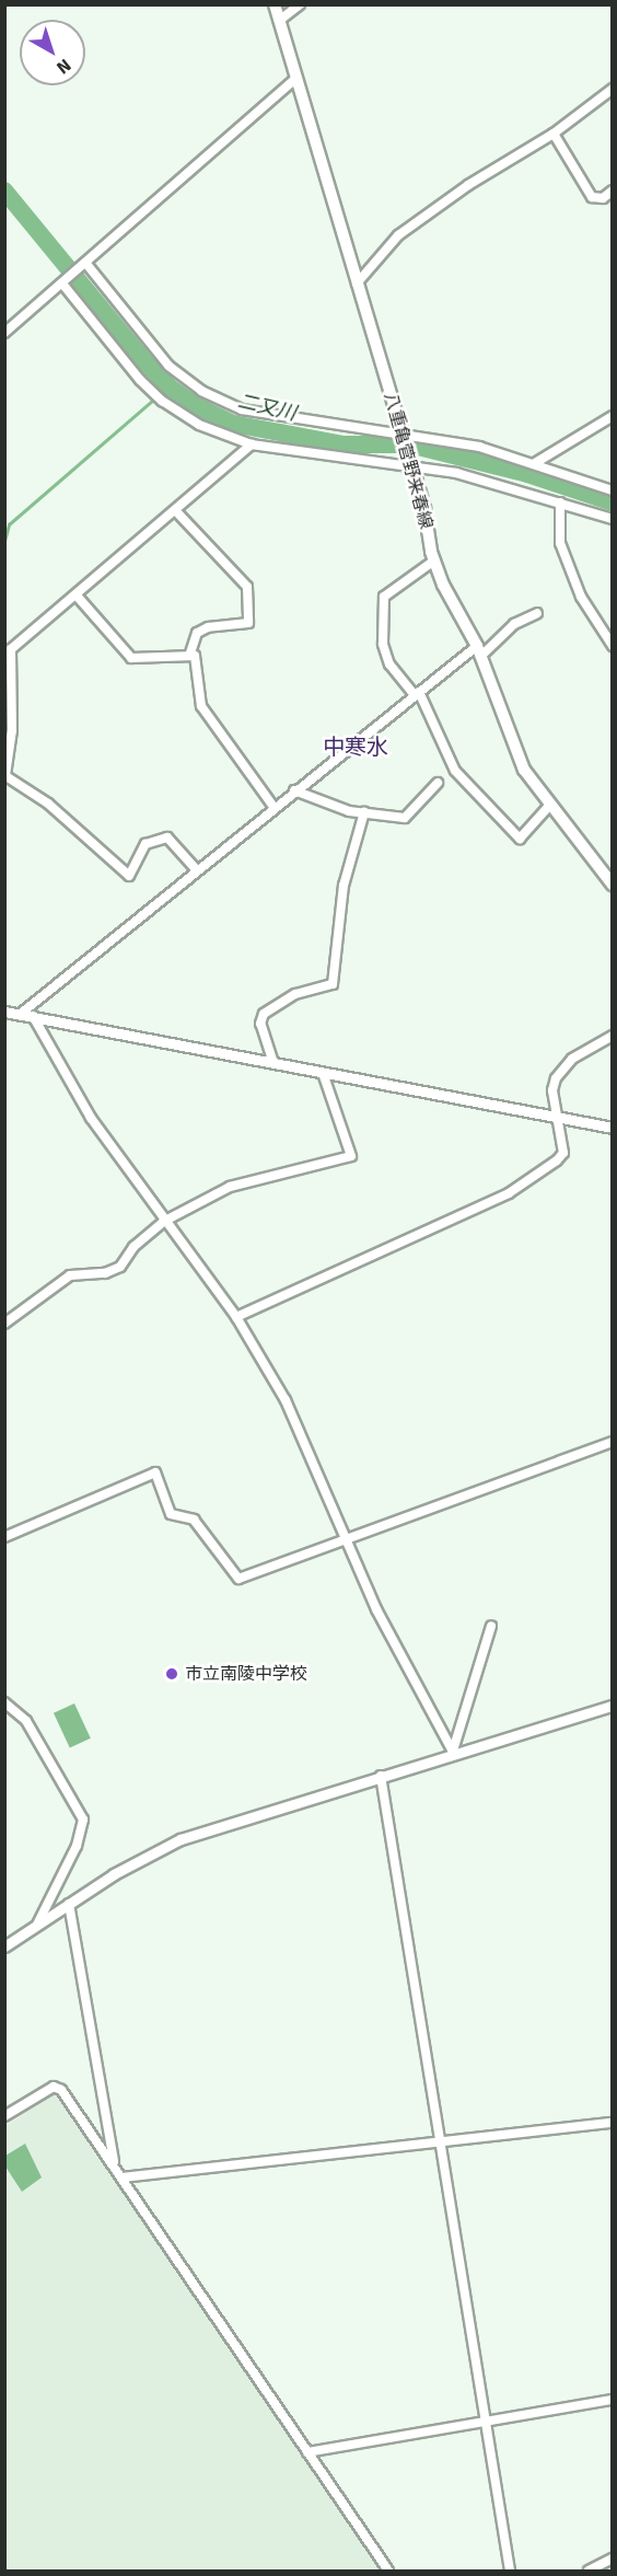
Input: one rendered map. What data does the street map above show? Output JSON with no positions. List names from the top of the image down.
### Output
{
  "streets": {
    "main road": ["八重亀菅野来春線"]
  },
  "districts": ["中寒水"],
  "water": ["二又川"],
  "places": ["市立南陵中学校"],
  "north": "bottom right"
}
